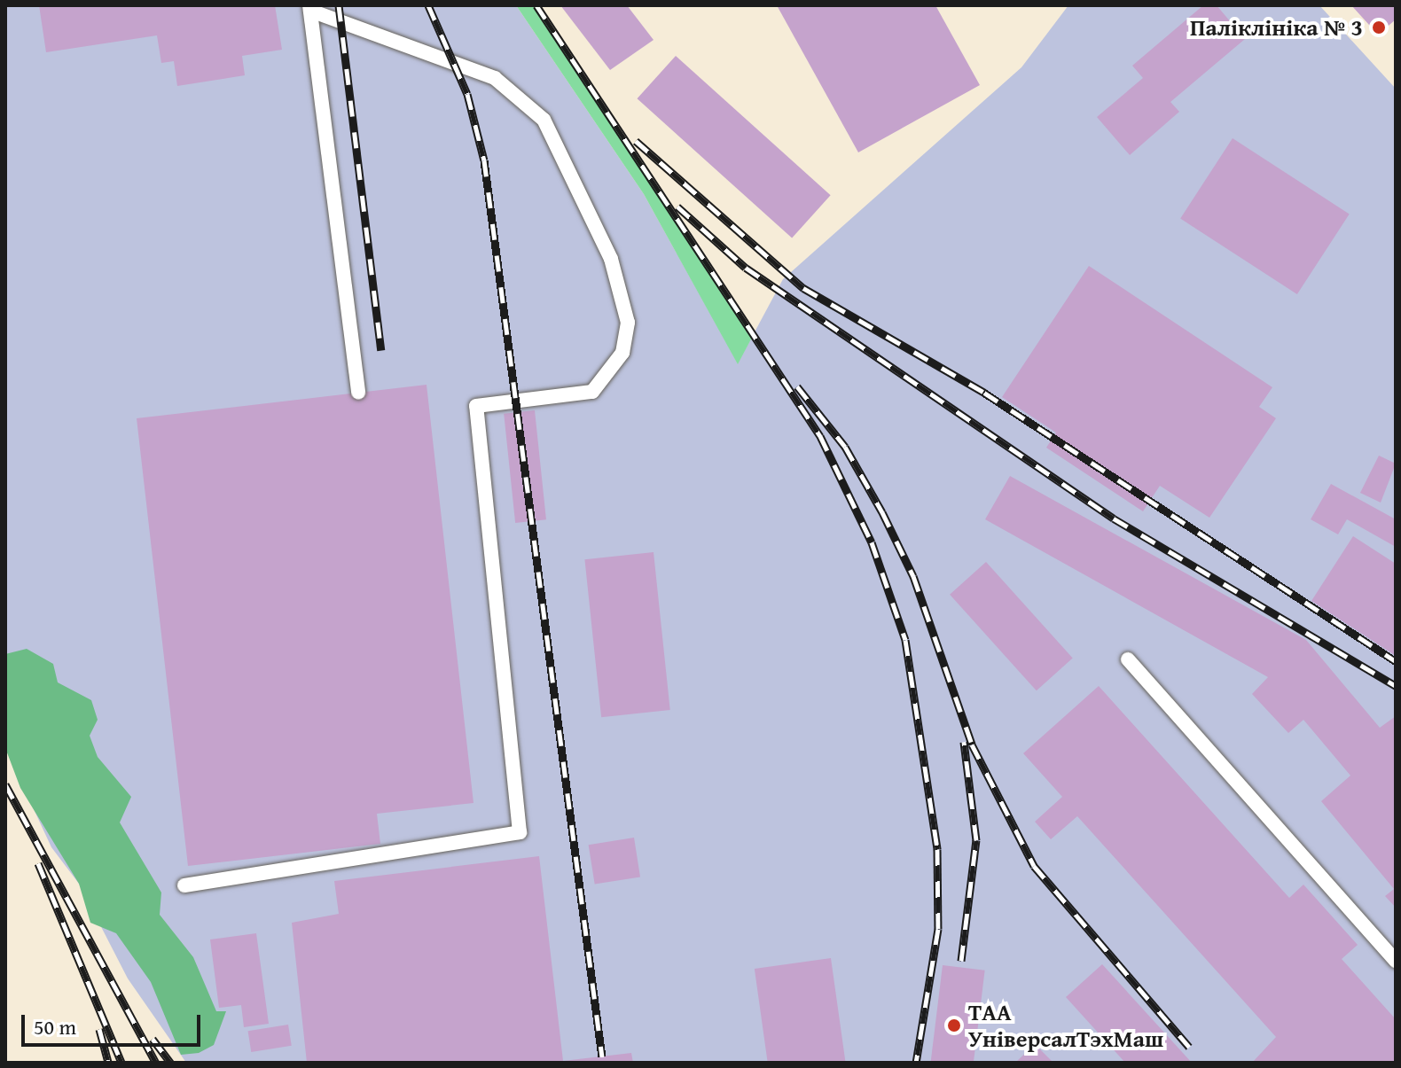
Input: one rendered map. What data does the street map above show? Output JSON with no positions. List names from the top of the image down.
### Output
{
  "places": ["Паліклініка № 3", "ТАА УніверсалТэхМаш"],
  "scale_bar": "50 m"
}
